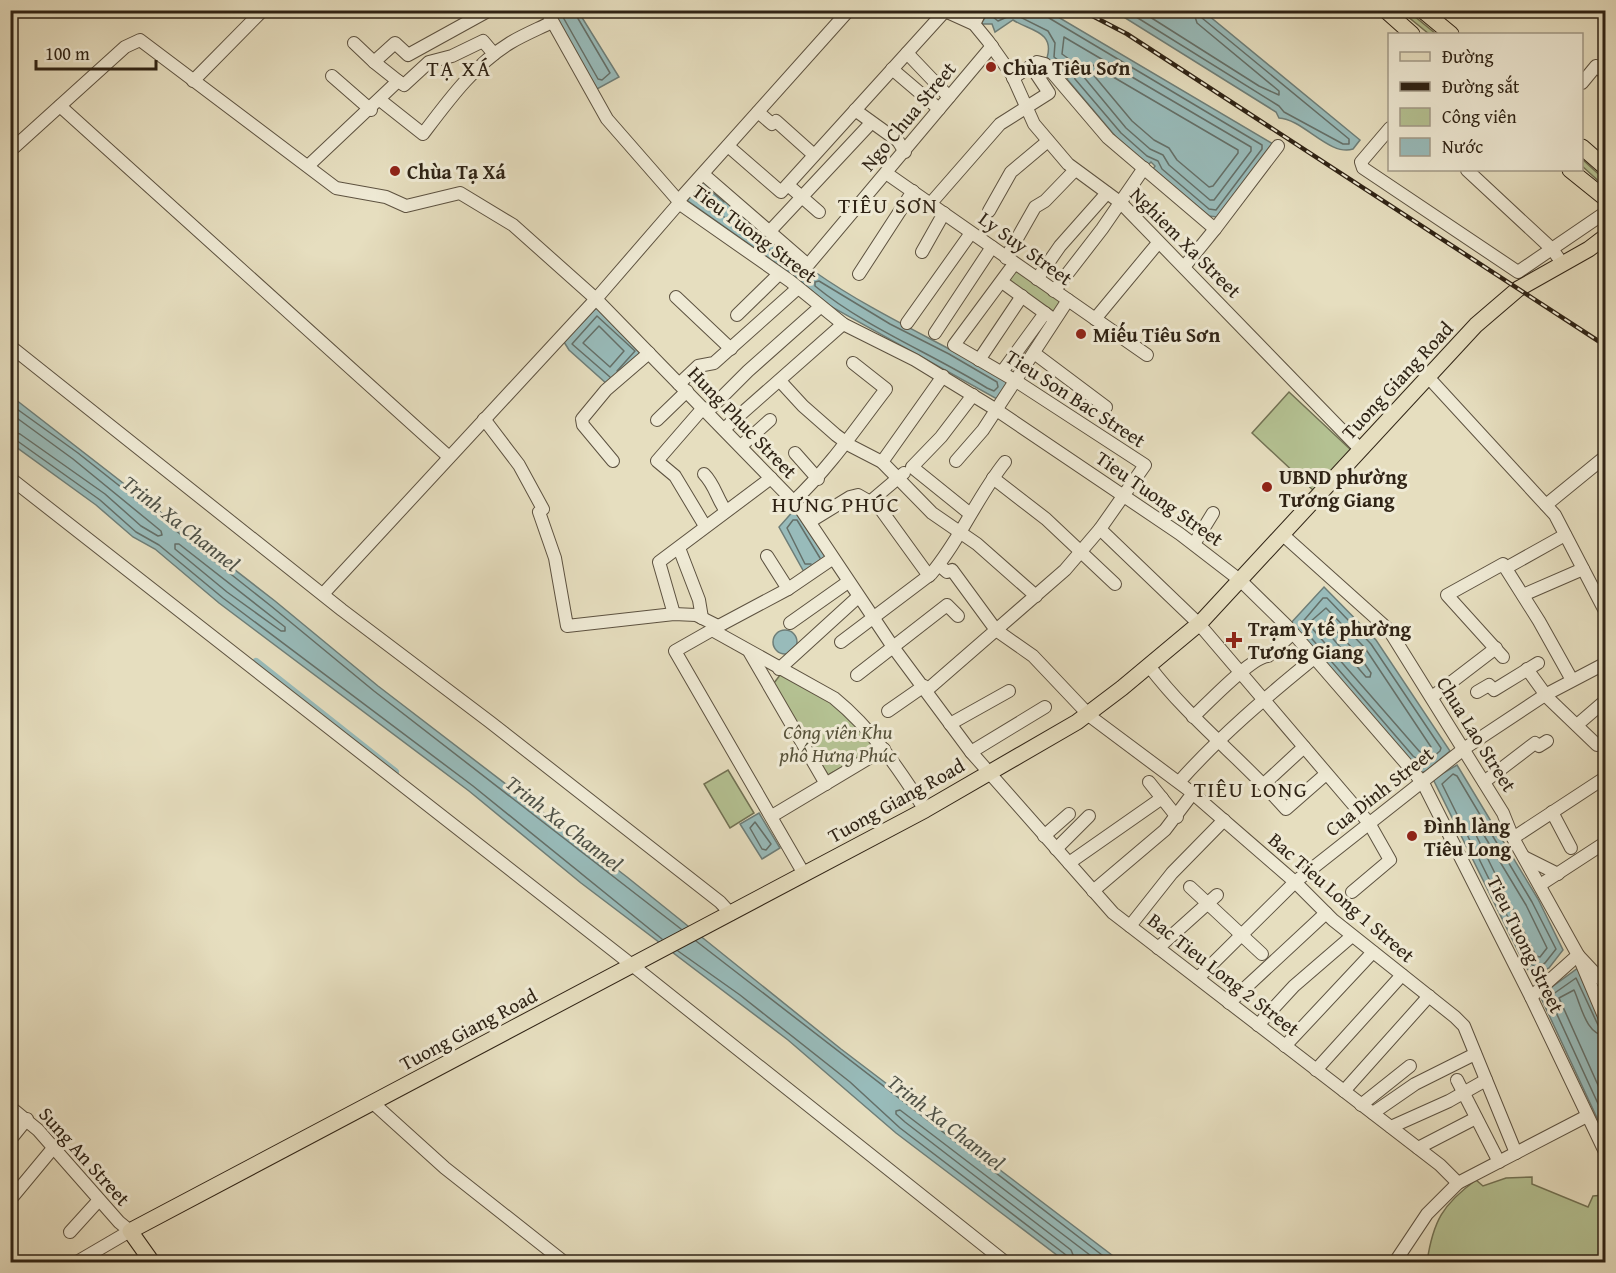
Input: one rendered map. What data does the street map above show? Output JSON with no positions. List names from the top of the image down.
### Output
{
  "streets": {
    "main road": ["Tuong Giang Road"],
    "street": [
      "Ngo Chua Street",
      "Tieu Tuong Street",
      "Nghiem Xa Street",
      "Ly Suy Street",
      "Tieu Son Bac Street",
      "Hung Phuc Street",
      "Chua Lao Street",
      "Cua Dinh Street",
      "Bac Tieu Long 1 Street",
      "Bac Tieu Long 2 Street",
      "Sung An Street"
    ]
  },
  "crossings": [
    ["Ngo Chua Street", "Nghiem Xa Street"],
    ["Ngo Chua Street", "Ly Suy Street"],
    ["Tieu Tuong Street", "Ly Suy Street"],
    ["Tieu Tuong Street", "Tuong Giang Road"],
    ["Tieu Tuong Street", "Tieu Son Bac Street"],
    ["Tieu Tuong Street", "Cua Dinh Street"],
    ["Nghiem Xa Street", "Tuong Giang Road"],
    ["Ly Suy Street", "Tieu Son Bac Street"],
    ["Tuong Giang Road", "Hung Phuc Street"],
    ["Tuong Giang Road", "Chua Lao Street"],
    ["Tuong Giang Road", "Bac Tieu Long 1 Street"],
    ["Tuong Giang Road", "Bac Tieu Long 2 Street"],
    ["Tuong Giang Road", "Sung An Street"],
    ["Hung Phuc Street", "Bac Tieu Long 2 Street"],
    ["Chua Lao Street", "Cua Dinh Street"],
    ["Cua Dinh Street", "Bac Tieu Long 1 Street"],
    ["Cua Dinh Street", "Bac Tieu Long 2 Street"]
  ],
  "districts": [
    "TẠ XÁ",
    "TIÊU SƠN",
    "HƯNG PHÚC",
    "TIÊU LONG"
  ],
  "water": ["Trinh Xa Channel"],
  "parks": ["Công viên Khu phố Hưng Phúc"],
  "places": {
    "other": [
      "Chùa Tiêu Sơn",
      "Chùa Tạ Xá",
      "Miếu Tiêu Sơn",
      "UBND phường Tương Giang",
      "Đình làng Tiêu Long"
    ],
    "health": ["Trạm Y tế phường Tương Giang"]
  },
  "legend": [
    "Đường",
    "Đường sắt",
    "Công viên",
    "Nước"
  ],
  "scale_bar": "100 m"
}
